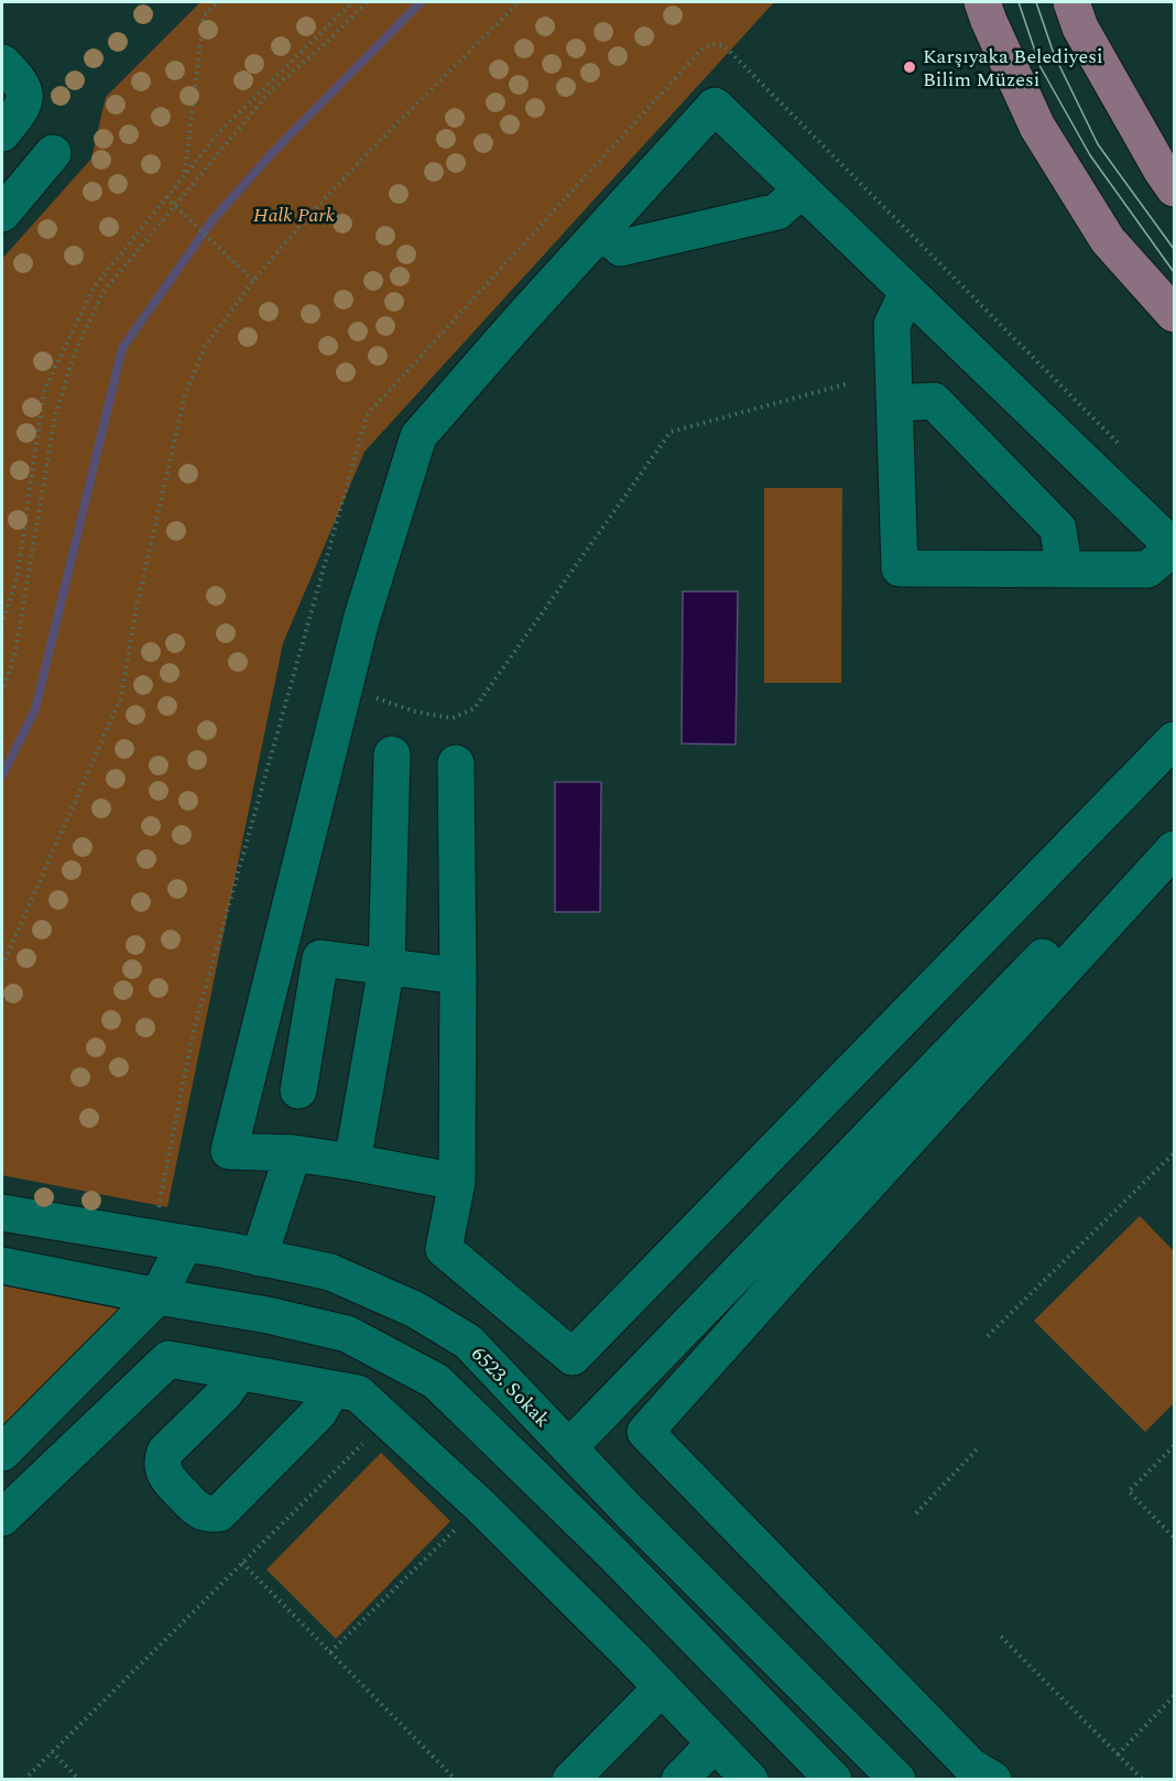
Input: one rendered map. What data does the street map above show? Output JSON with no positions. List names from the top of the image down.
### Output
{
  "streets": {
    "street": ["6523. Sokak"]
  },
  "parks": ["Halk Park"],
  "places": ["Karşıyaka Belediyesi Bilim Müzesi"]
}
